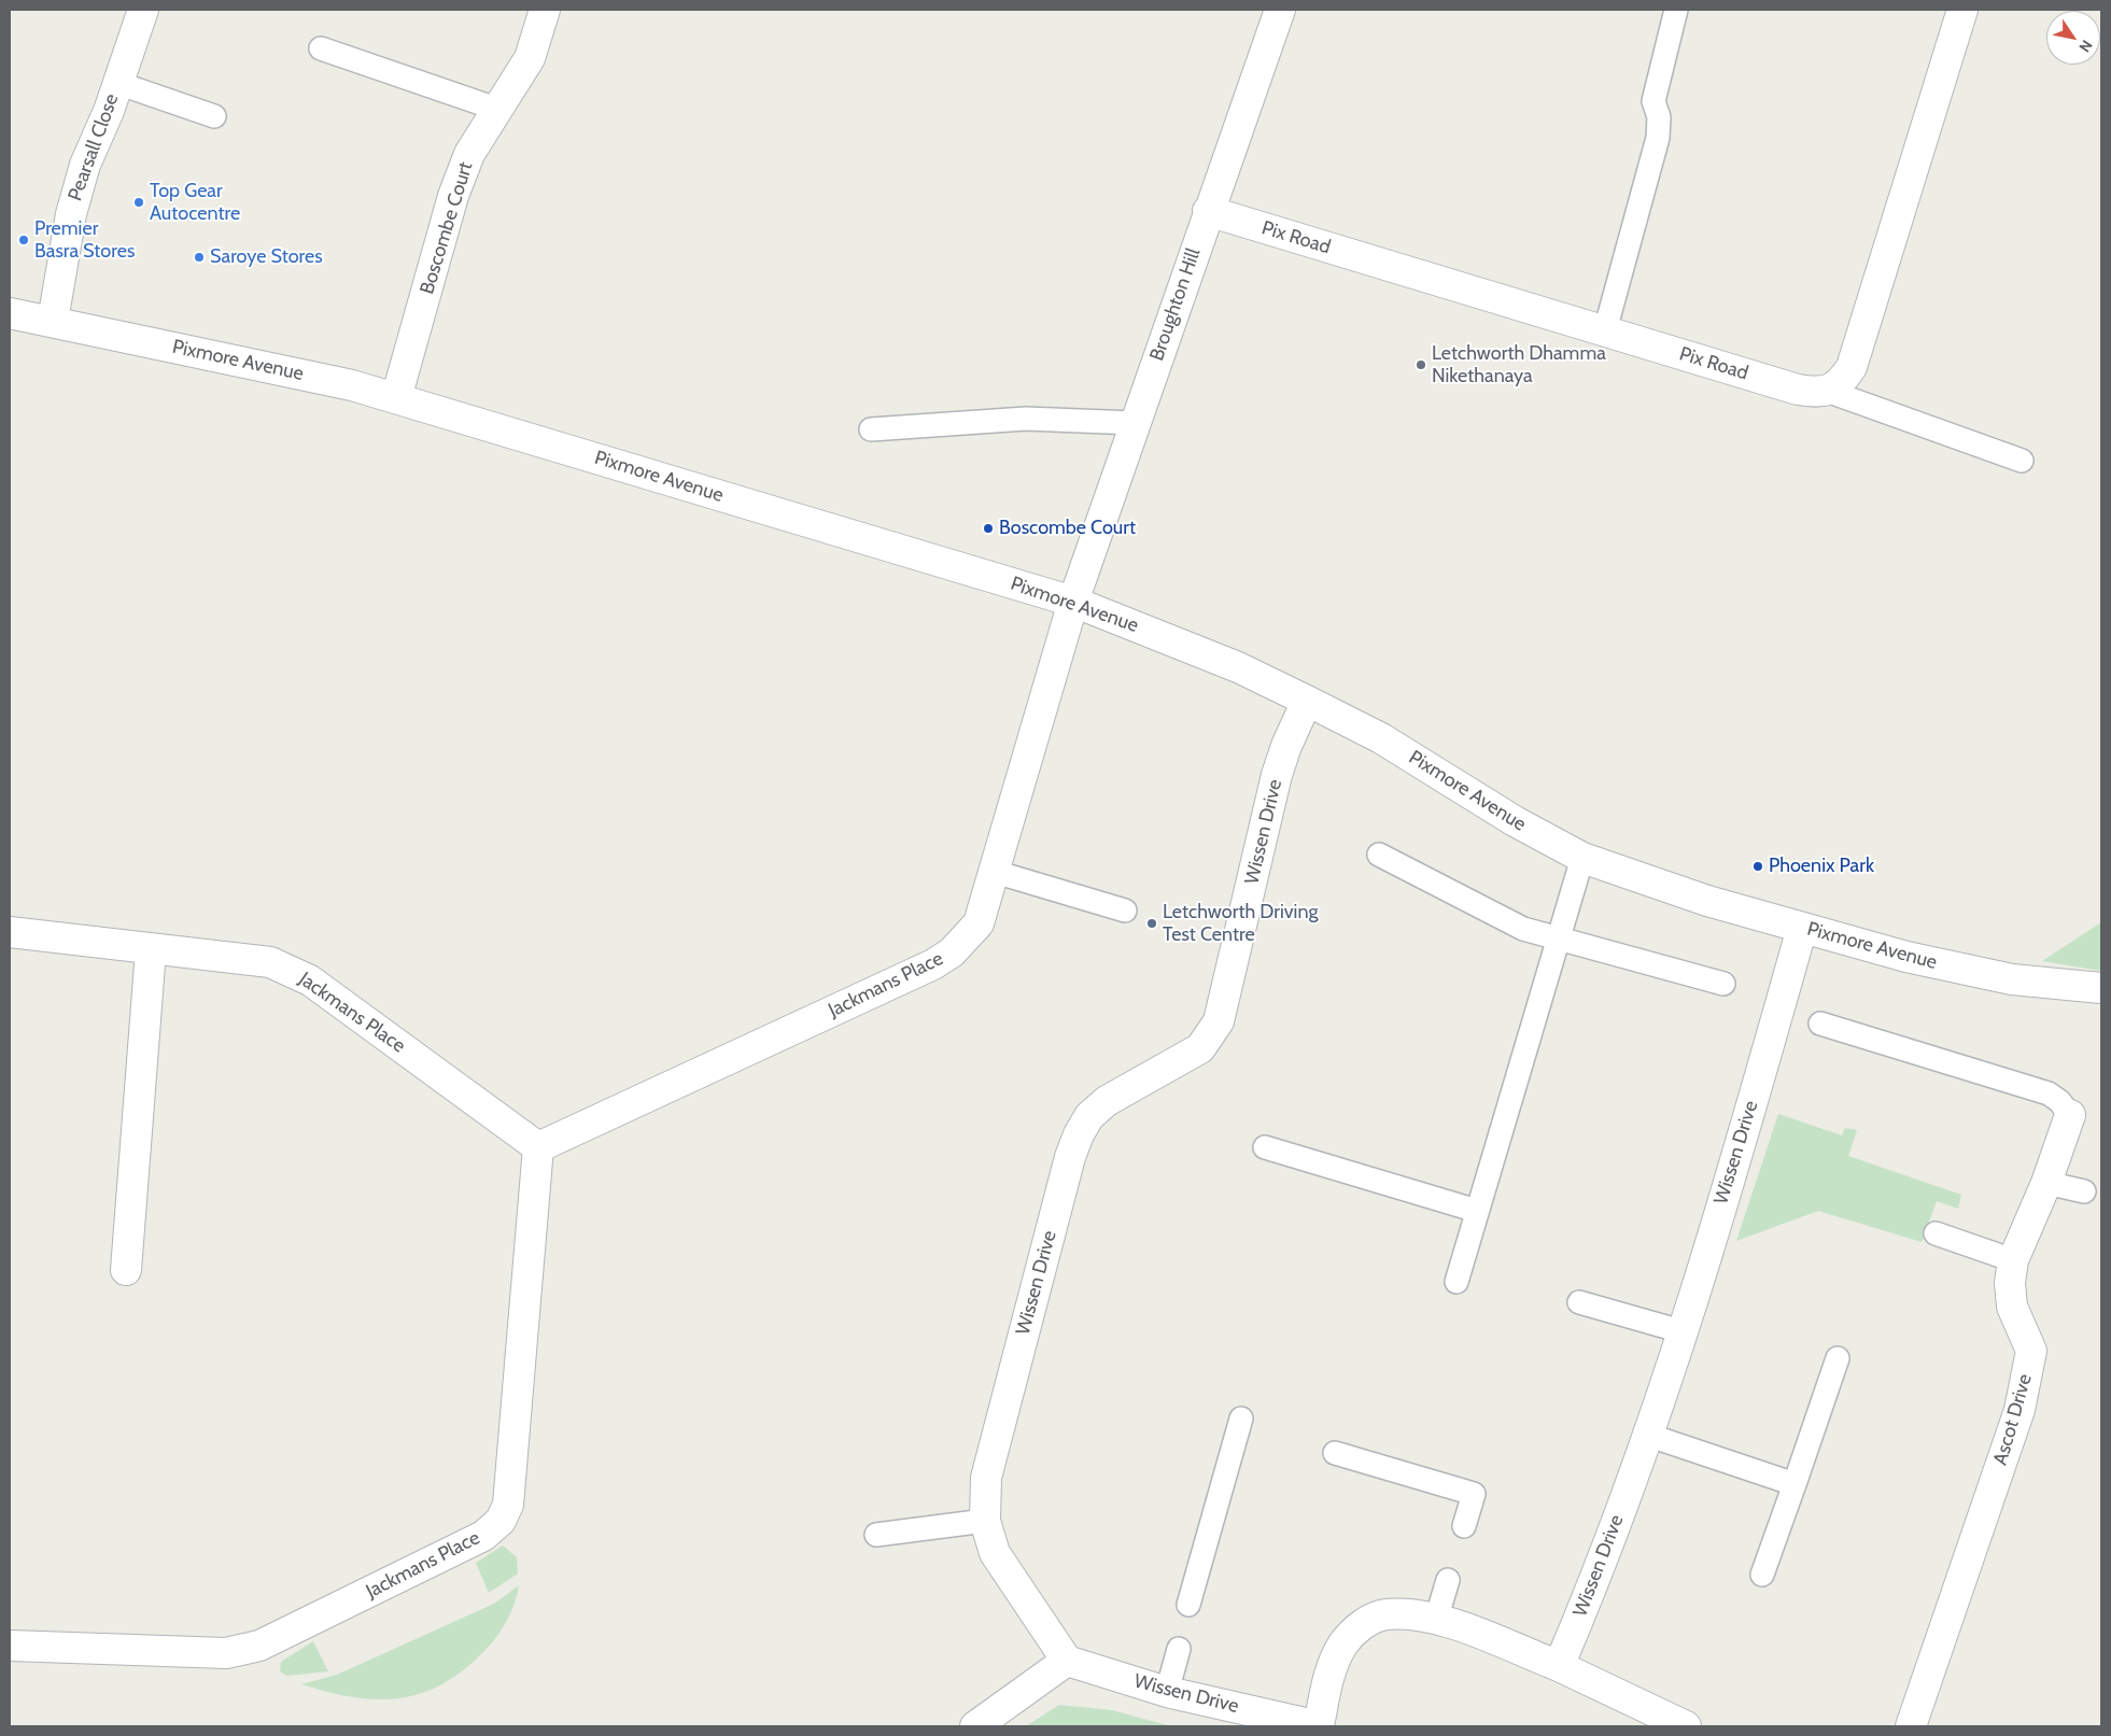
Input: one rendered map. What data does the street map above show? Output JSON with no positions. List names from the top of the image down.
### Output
{
  "streets": {
    "street": [
      "Pearsall Close",
      "Boscombe Court",
      "Pix Road",
      "Broughton Hill",
      "Pixmore Avenue",
      "Wissen Drive",
      "Jackmans Place",
      "Ascot Drive"
    ]
  },
  "crossings": [
    ["Pearsall Close", "Pixmore Avenue"],
    ["Boscombe Court", "Pixmore Avenue"],
    ["Pix Road", "Broughton Hill"],
    ["Broughton Hill", "Pixmore Avenue"],
    ["Broughton Hill", "Jackmans Place"],
    ["Pixmore Avenue", "Wissen Drive"],
    ["Pixmore Avenue", "Jackmans Place"]
  ],
  "places": [
    "Top Gear Autocentre",
    "Premier Basra Stores",
    "Saroye Stores",
    "Letchworth Dhamma Nikethanaya",
    "Boscombe Court",
    "Phoenix Park",
    "Letchworth Driving Test Centre"
  ],
  "north": "bottom right"
}
